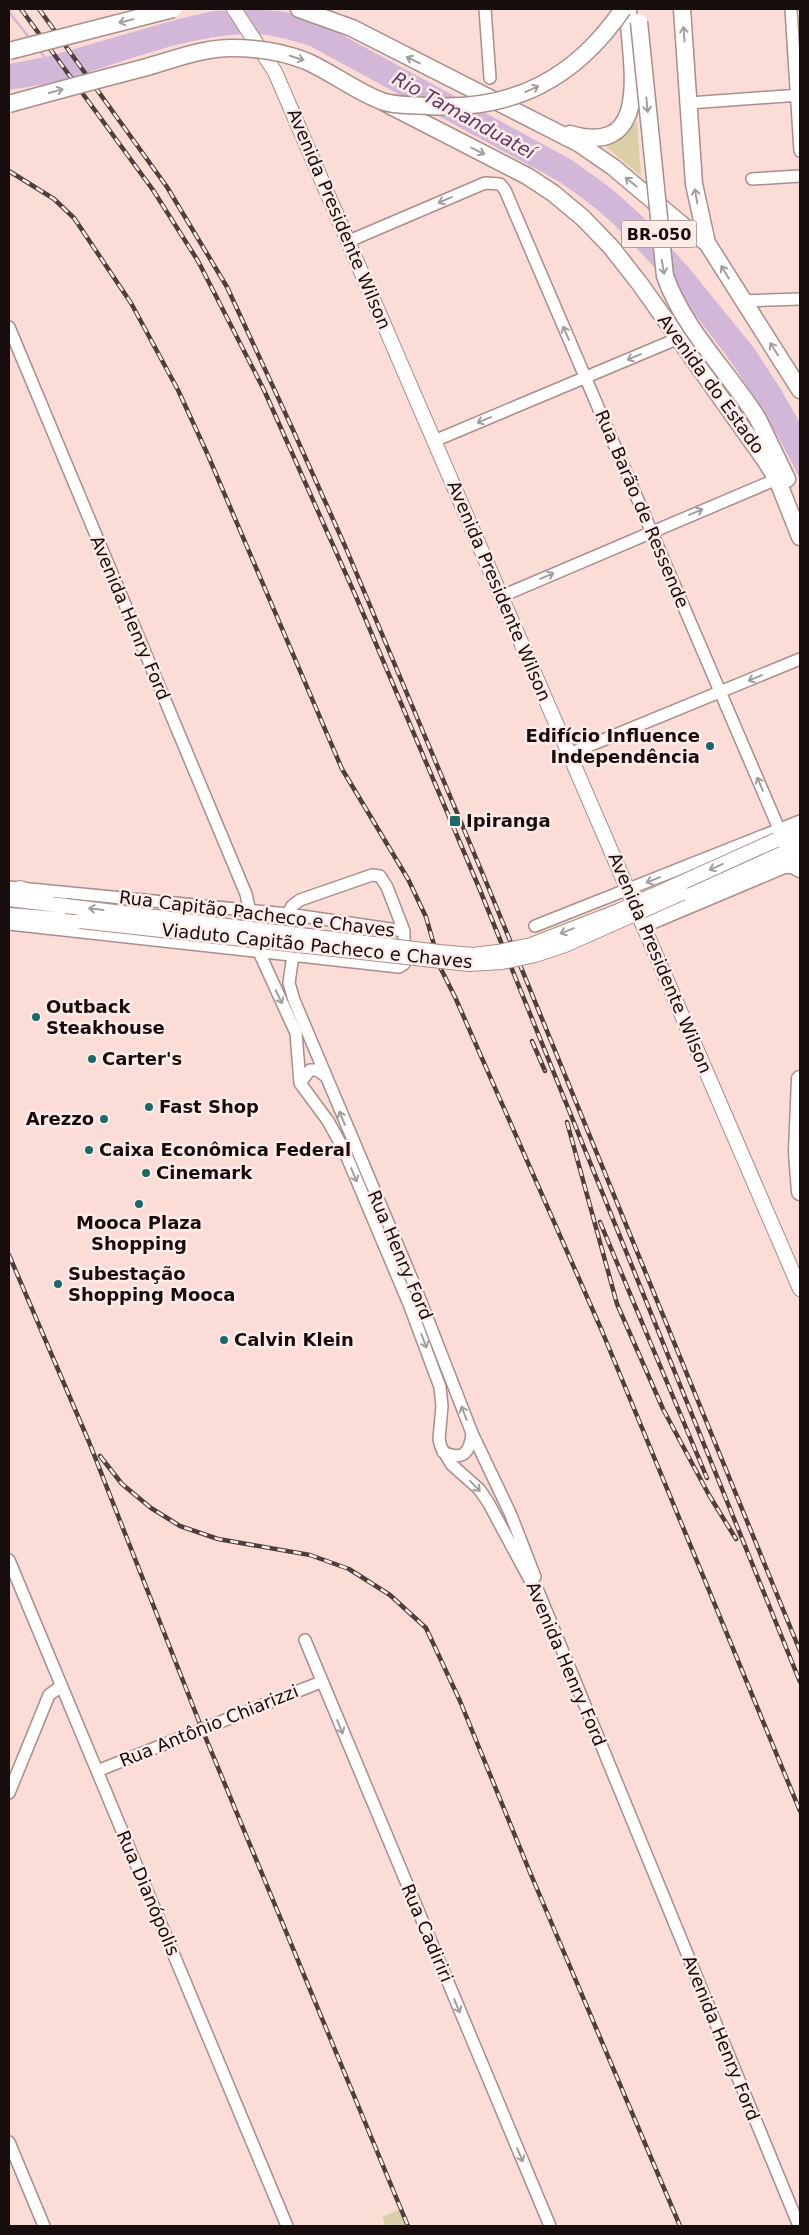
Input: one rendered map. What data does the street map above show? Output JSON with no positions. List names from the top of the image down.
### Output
{
  "streets": {
    "highway": ["BR-050", "Avenida do Estado"],
    "main road": ["Avenida Presidente Wilson", "Viaduto Capitão Pacheco e Chaves"],
    "street": [
      "Rua Barão de Ressende",
      "Avenida Henry Ford",
      "Rua Capitão Pacheco e Chaves",
      "Rua Henry Ford",
      "Rua Antônio Chiarizzi",
      "Rua Dianópolis",
      "Rua Cadiriri"
    ]
  },
  "crossings": [
    ["Avenida Presidente Wilson", "Rua Barão de Ressende"],
    ["Rua Barão de Ressende", "Viaduto Capitão Pacheco e Chaves"],
    ["Avenida Henry Ford", "Rua Capitão Pacheco e Chaves"],
    ["Avenida Henry Ford", "Rua Henry Ford"],
    ["Rua Capitão Pacheco e Chaves", "Rua Henry Ford"],
    ["Rua Antônio Chiarizzi", "Rua Dianópolis"],
    ["Rua Antônio Chiarizzi", "Rua Cadiriri"]
  ],
  "one_way": ["Rua Cadiriri"],
  "water": ["Rio Tamanduateí"],
  "places": {
    "other": [
      "Edifício Influence Independência",
      "Outback Steakhouse",
      "Carter's",
      "Fast Shop",
      "Arezzo",
      "Caixa Econômica Federal",
      "Cinemark",
      "Mooca Plaza Shopping",
      "Subestação Shopping Mooca",
      "Calvin Klein"
    ],
    "transit": ["Ipiranga"]
  }
}
